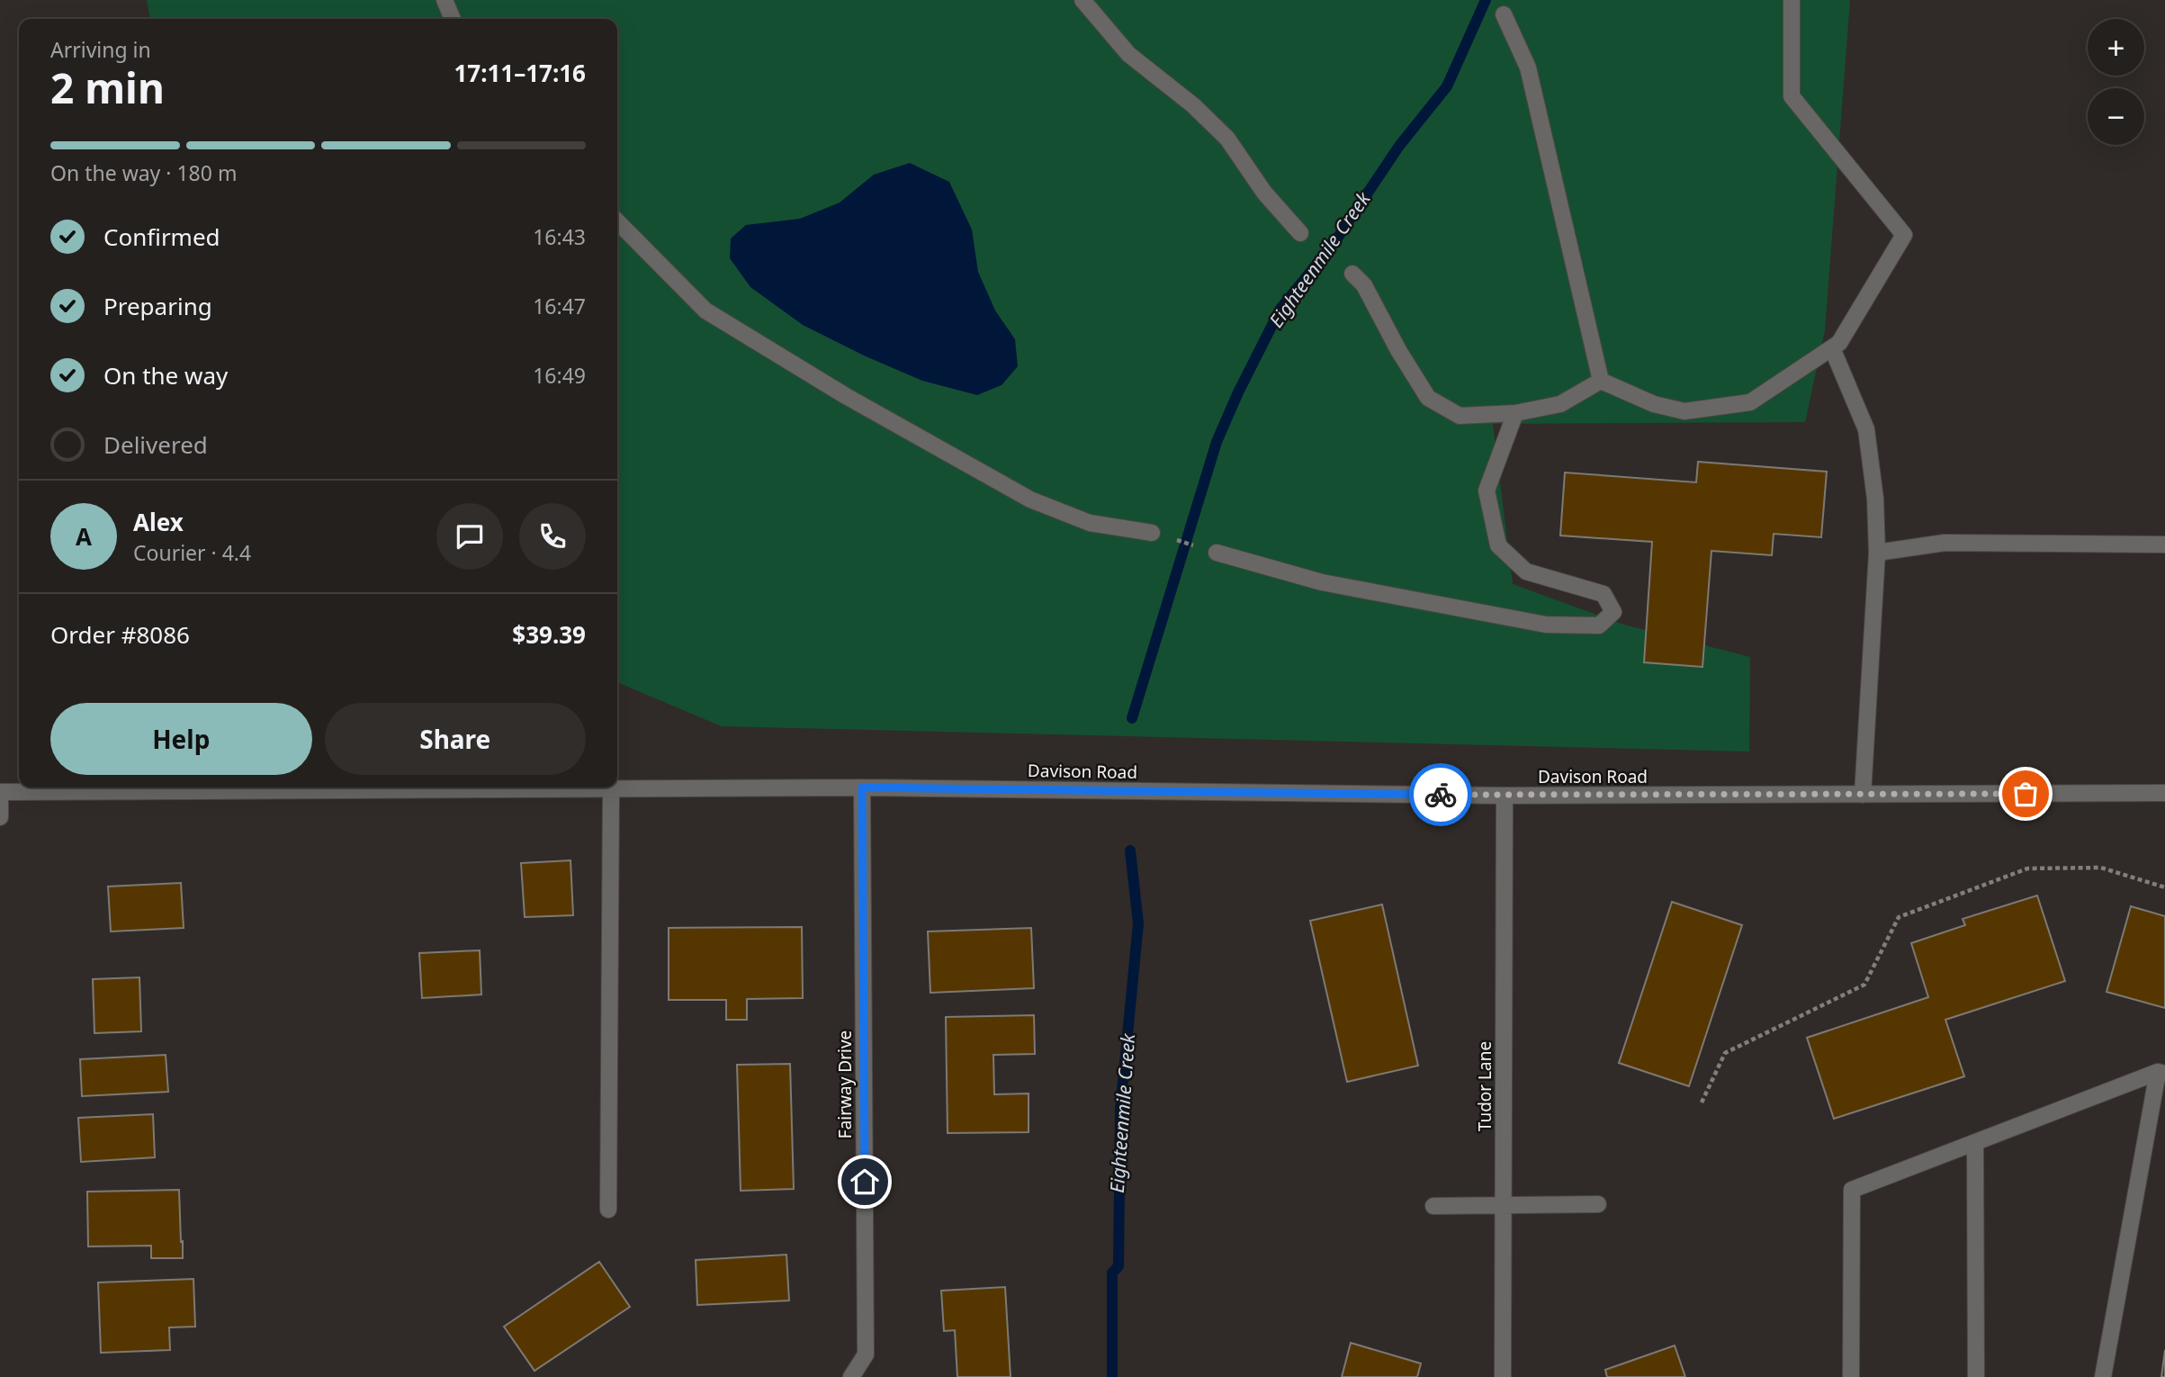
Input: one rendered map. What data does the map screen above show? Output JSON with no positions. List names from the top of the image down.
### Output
{
  "streets": {
    "street": ["Davison Road", "Fairway Drive", "Tudor Lane"]
  },
  "crossings": [
    ["Davison Road", "Fairway Drive"],
    ["Davison Road", "Tudor Lane"]
  ],
  "water": ["Eighteenmile Creek"],
  "page": {
    "map_buttons": ["+", "−"],
    "heading": ["2 min", "Arriving in", "17:11–17:16"],
    "panel": [
      "Alex",
      "Courier · 4.4",
      "Order #8086",
      "$39.39"
    ],
    "bar": "On the way · 180 m",
    "list": [
      ["Confirmed", "16:43"],
      ["Preparing", "16:47"],
      ["On the way", "16:49"],
      "Delivered"
    ],
    "round": "A",
    "buttons": ["Help", "Share"]
  }
}
